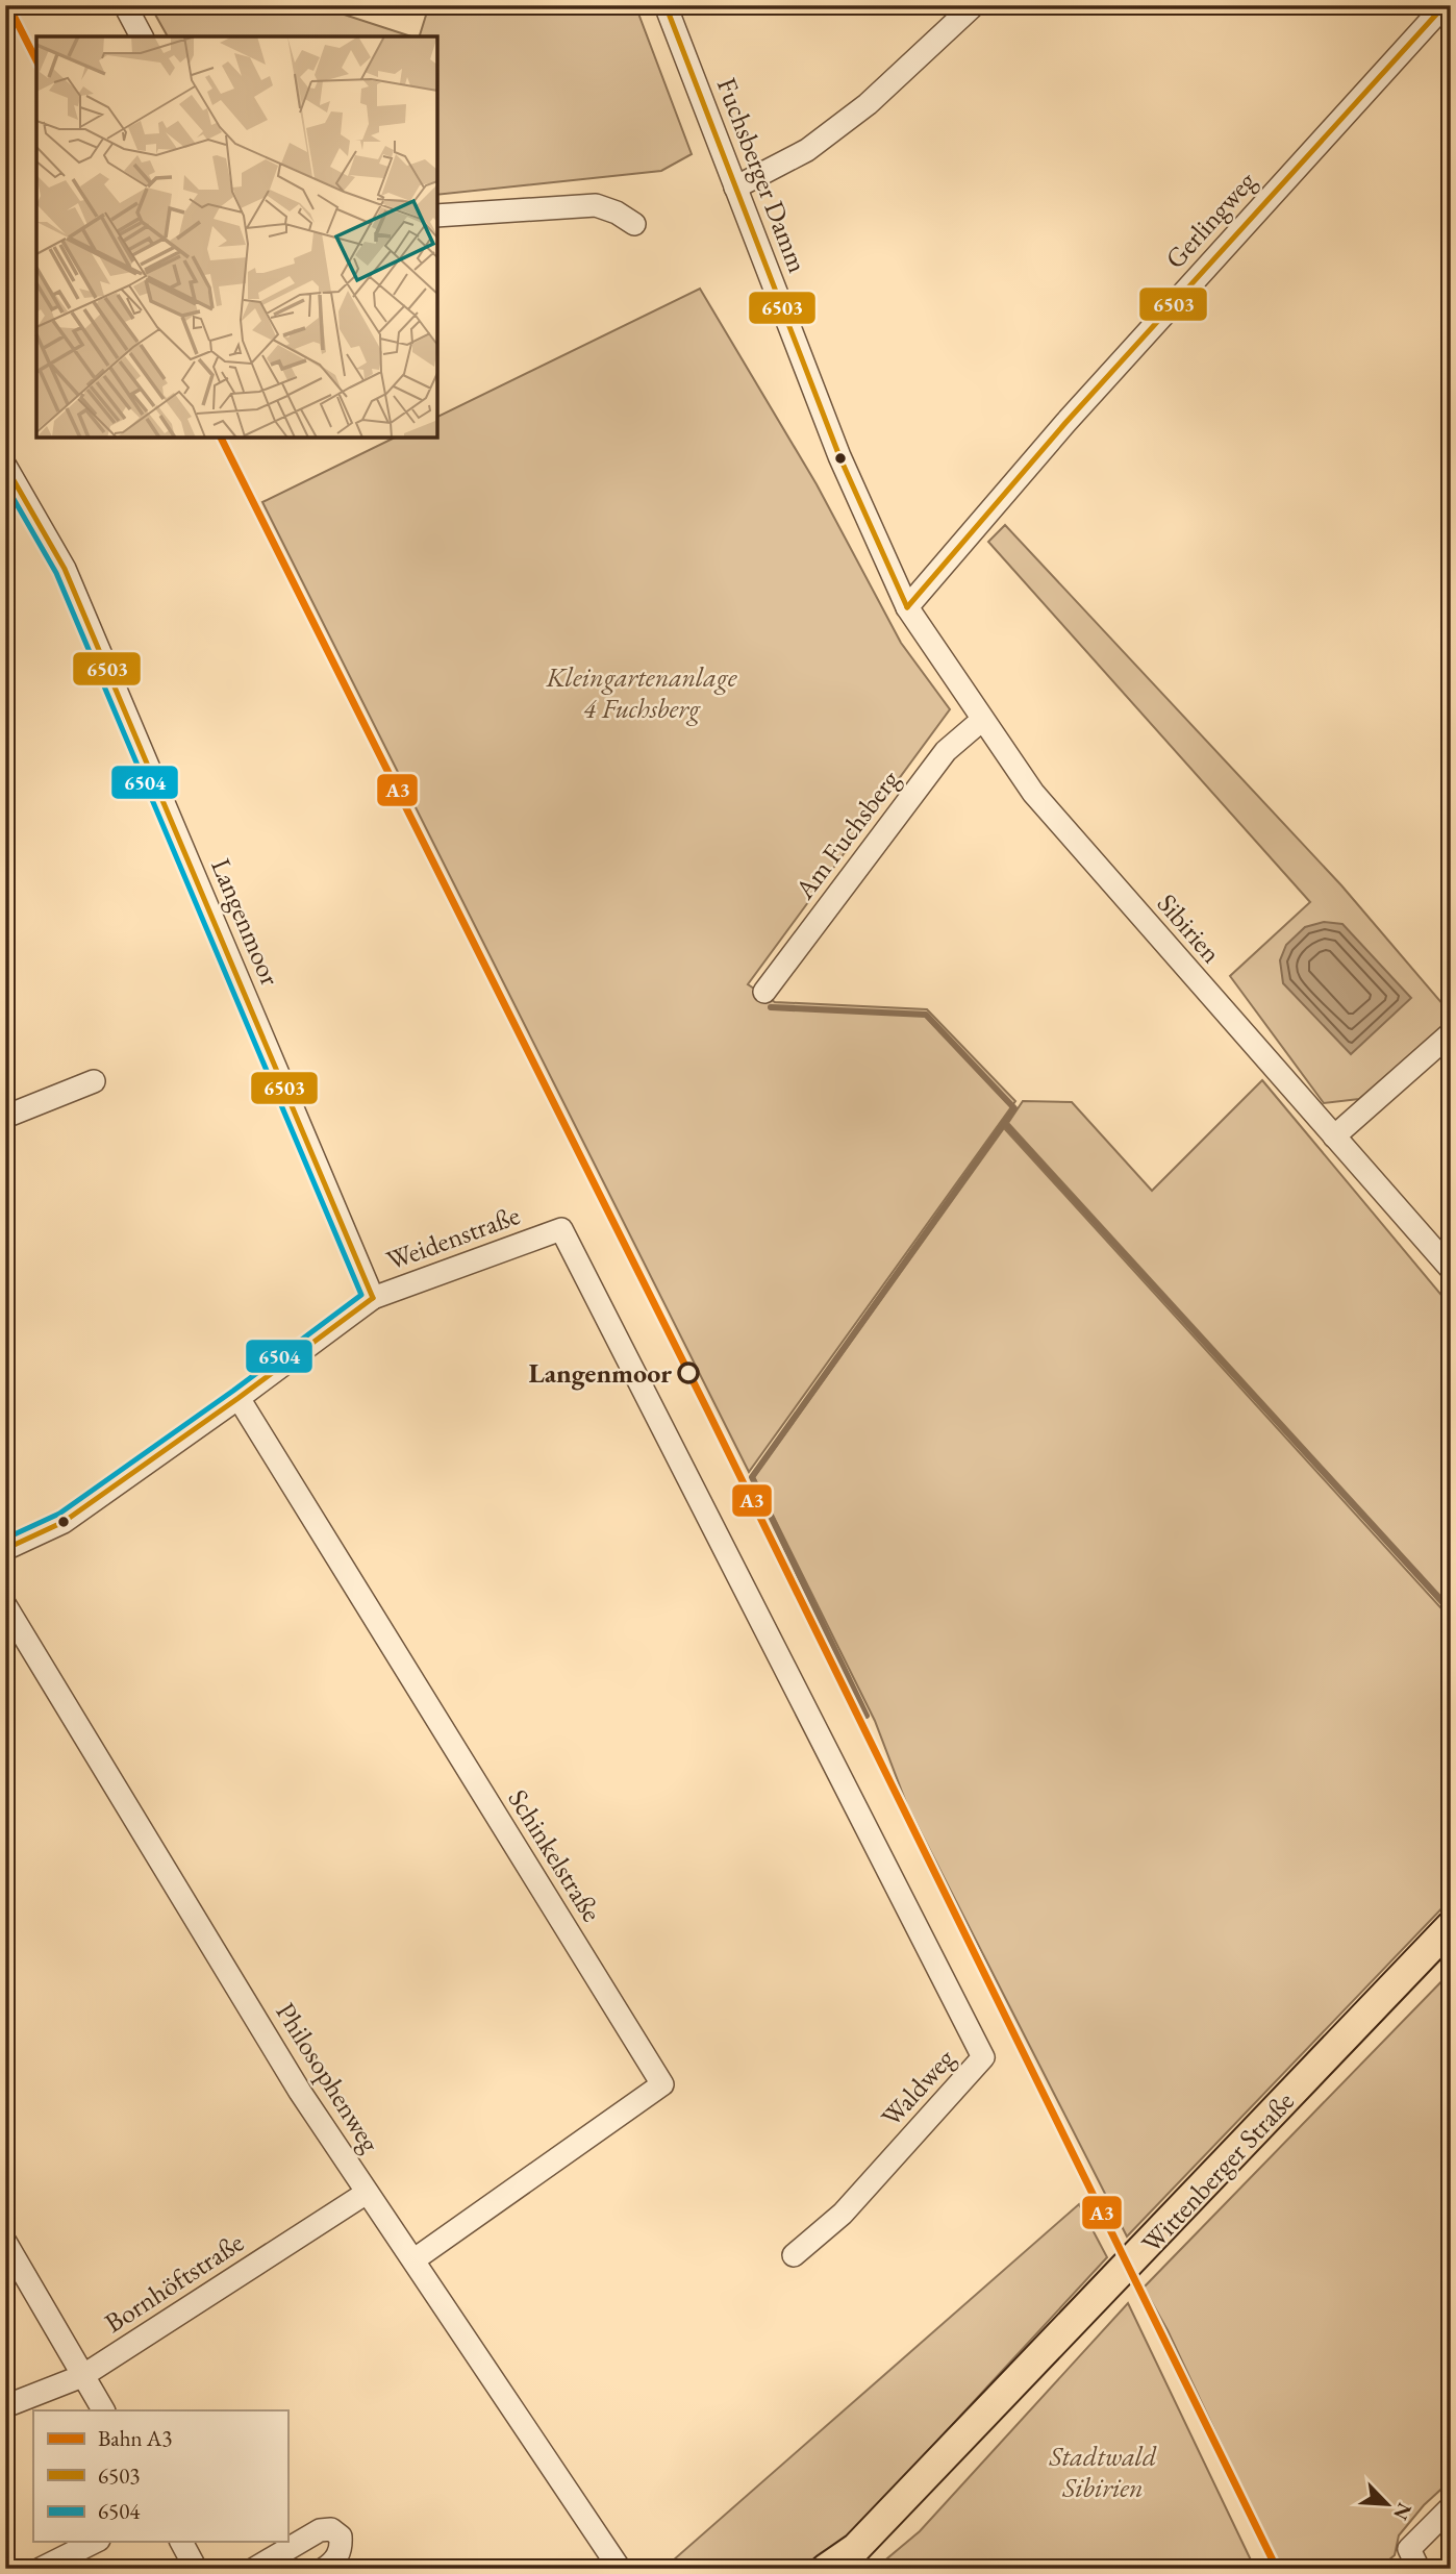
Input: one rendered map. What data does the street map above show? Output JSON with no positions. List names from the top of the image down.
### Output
{
  "streets": {
    "main road": ["Wittenberger Straße"],
    "street": [
      "Fuchsberger Damm",
      "Gerlingweg",
      "Am Fuchsberg",
      "Langenmoor",
      "Sibirien",
      "Weidenstraße",
      "Schinkelstraße",
      "Philosophenweg",
      "Waldweg",
      "Bornhöftstraße"
    ]
  },
  "crossings": [
    ["Fuchsberger Damm", "Gerlingweg"],
    ["Fuchsberger Damm", "Sibirien"],
    ["Gerlingweg", "Sibirien"],
    ["Am Fuchsberg", "Sibirien"],
    ["Langenmoor", "Weidenstraße"],
    ["Weidenstraße", "Schinkelstraße"],
    ["Weidenstraße", "Waldweg"],
    ["Schinkelstraße", "Philosophenweg"],
    ["Philosophenweg", "Bornhöftstraße"]
  ],
  "parks": ["Kleingartenanlage 4 Fuchsberg", "Stadtwald Sibirien"],
  "places": ["Langenmoor"],
  "lines": ["rail line A3", "transit line 6503", "transit line 6504"],
  "legend": ["Bahn A3", "6503", "6504"],
  "north": "bottom right"
}
